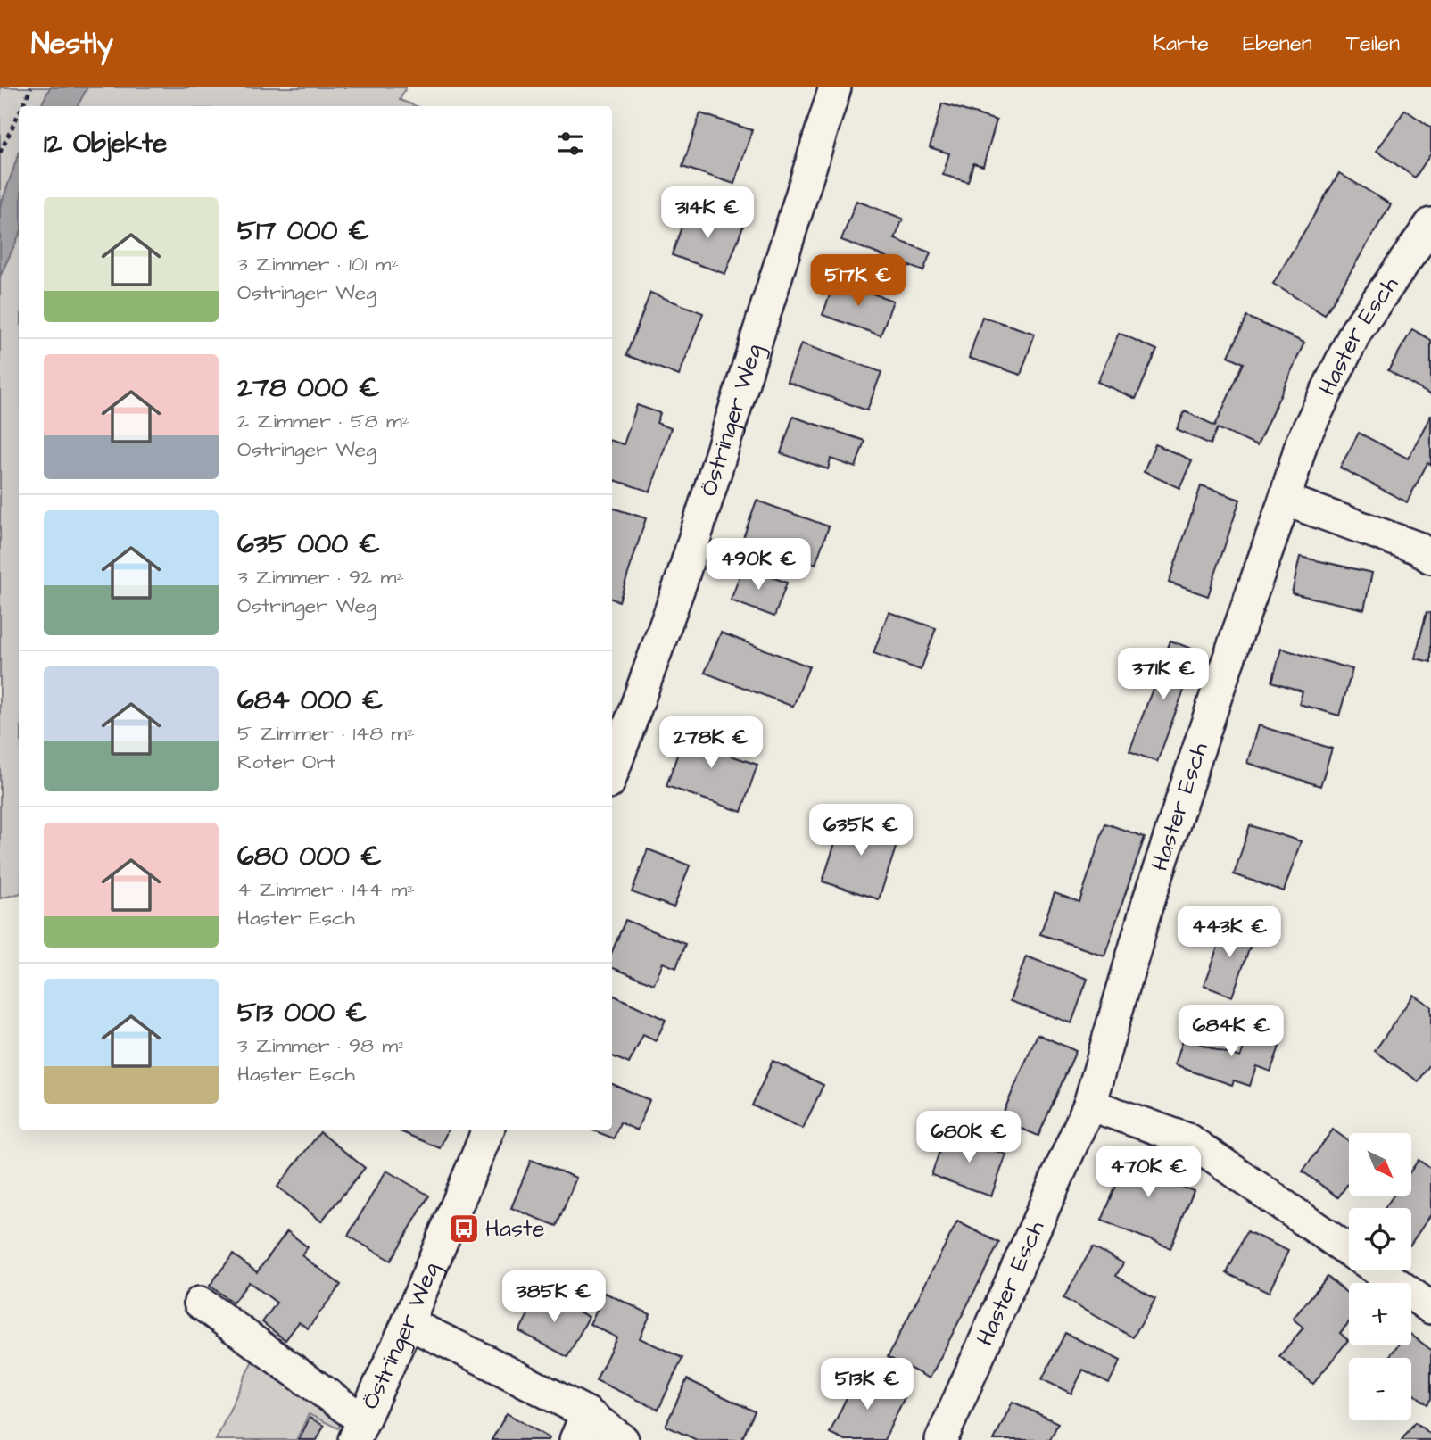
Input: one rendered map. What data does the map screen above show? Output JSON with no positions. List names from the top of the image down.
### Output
{
  "streets": {
    "street": ["Haster Esch", "Östringer Weg"]
  },
  "places": {
    "bus stop": ["Haste"]
  },
  "north": "bottom right",
  "page": {
    "header": "Nestly",
    "nav": ["Karte", "Ebenen", "Teilen"],
    "heading": "12 Objekte",
    "list": [
      {
        "name": "517 000 €",
        "note": "3 Zimmer · 101 m² · Östringer Weg"
      },
      {
        "name": "278 000 €",
        "note": "2 Zimmer · 58 m² · Östringer Weg"
      },
      {
        "name": "635 000 €",
        "note": "3 Zimmer · 92 m² · Östringer Weg"
      },
      {
        "name": "684 000 €",
        "note": "5 Zimmer · 148 m² · Roter Ort"
      },
      {
        "name": "680 000 €",
        "note": "4 Zimmer · 144 m² · Haster Esch"
      },
      {
        "name": "513 000 €",
        "note": "3 Zimmer · 98 m² · Haster Esch"
      }
    ],
    "price": [
      "314K €",
      "517K €",
      "490K €",
      "371K €",
      "278K €",
      "635K €",
      "443K €",
      "684K €",
      "680K €",
      "470K €",
      "385K €",
      "513K €"
    ],
    "map_buttons": ["+", "−"]
  }
}
